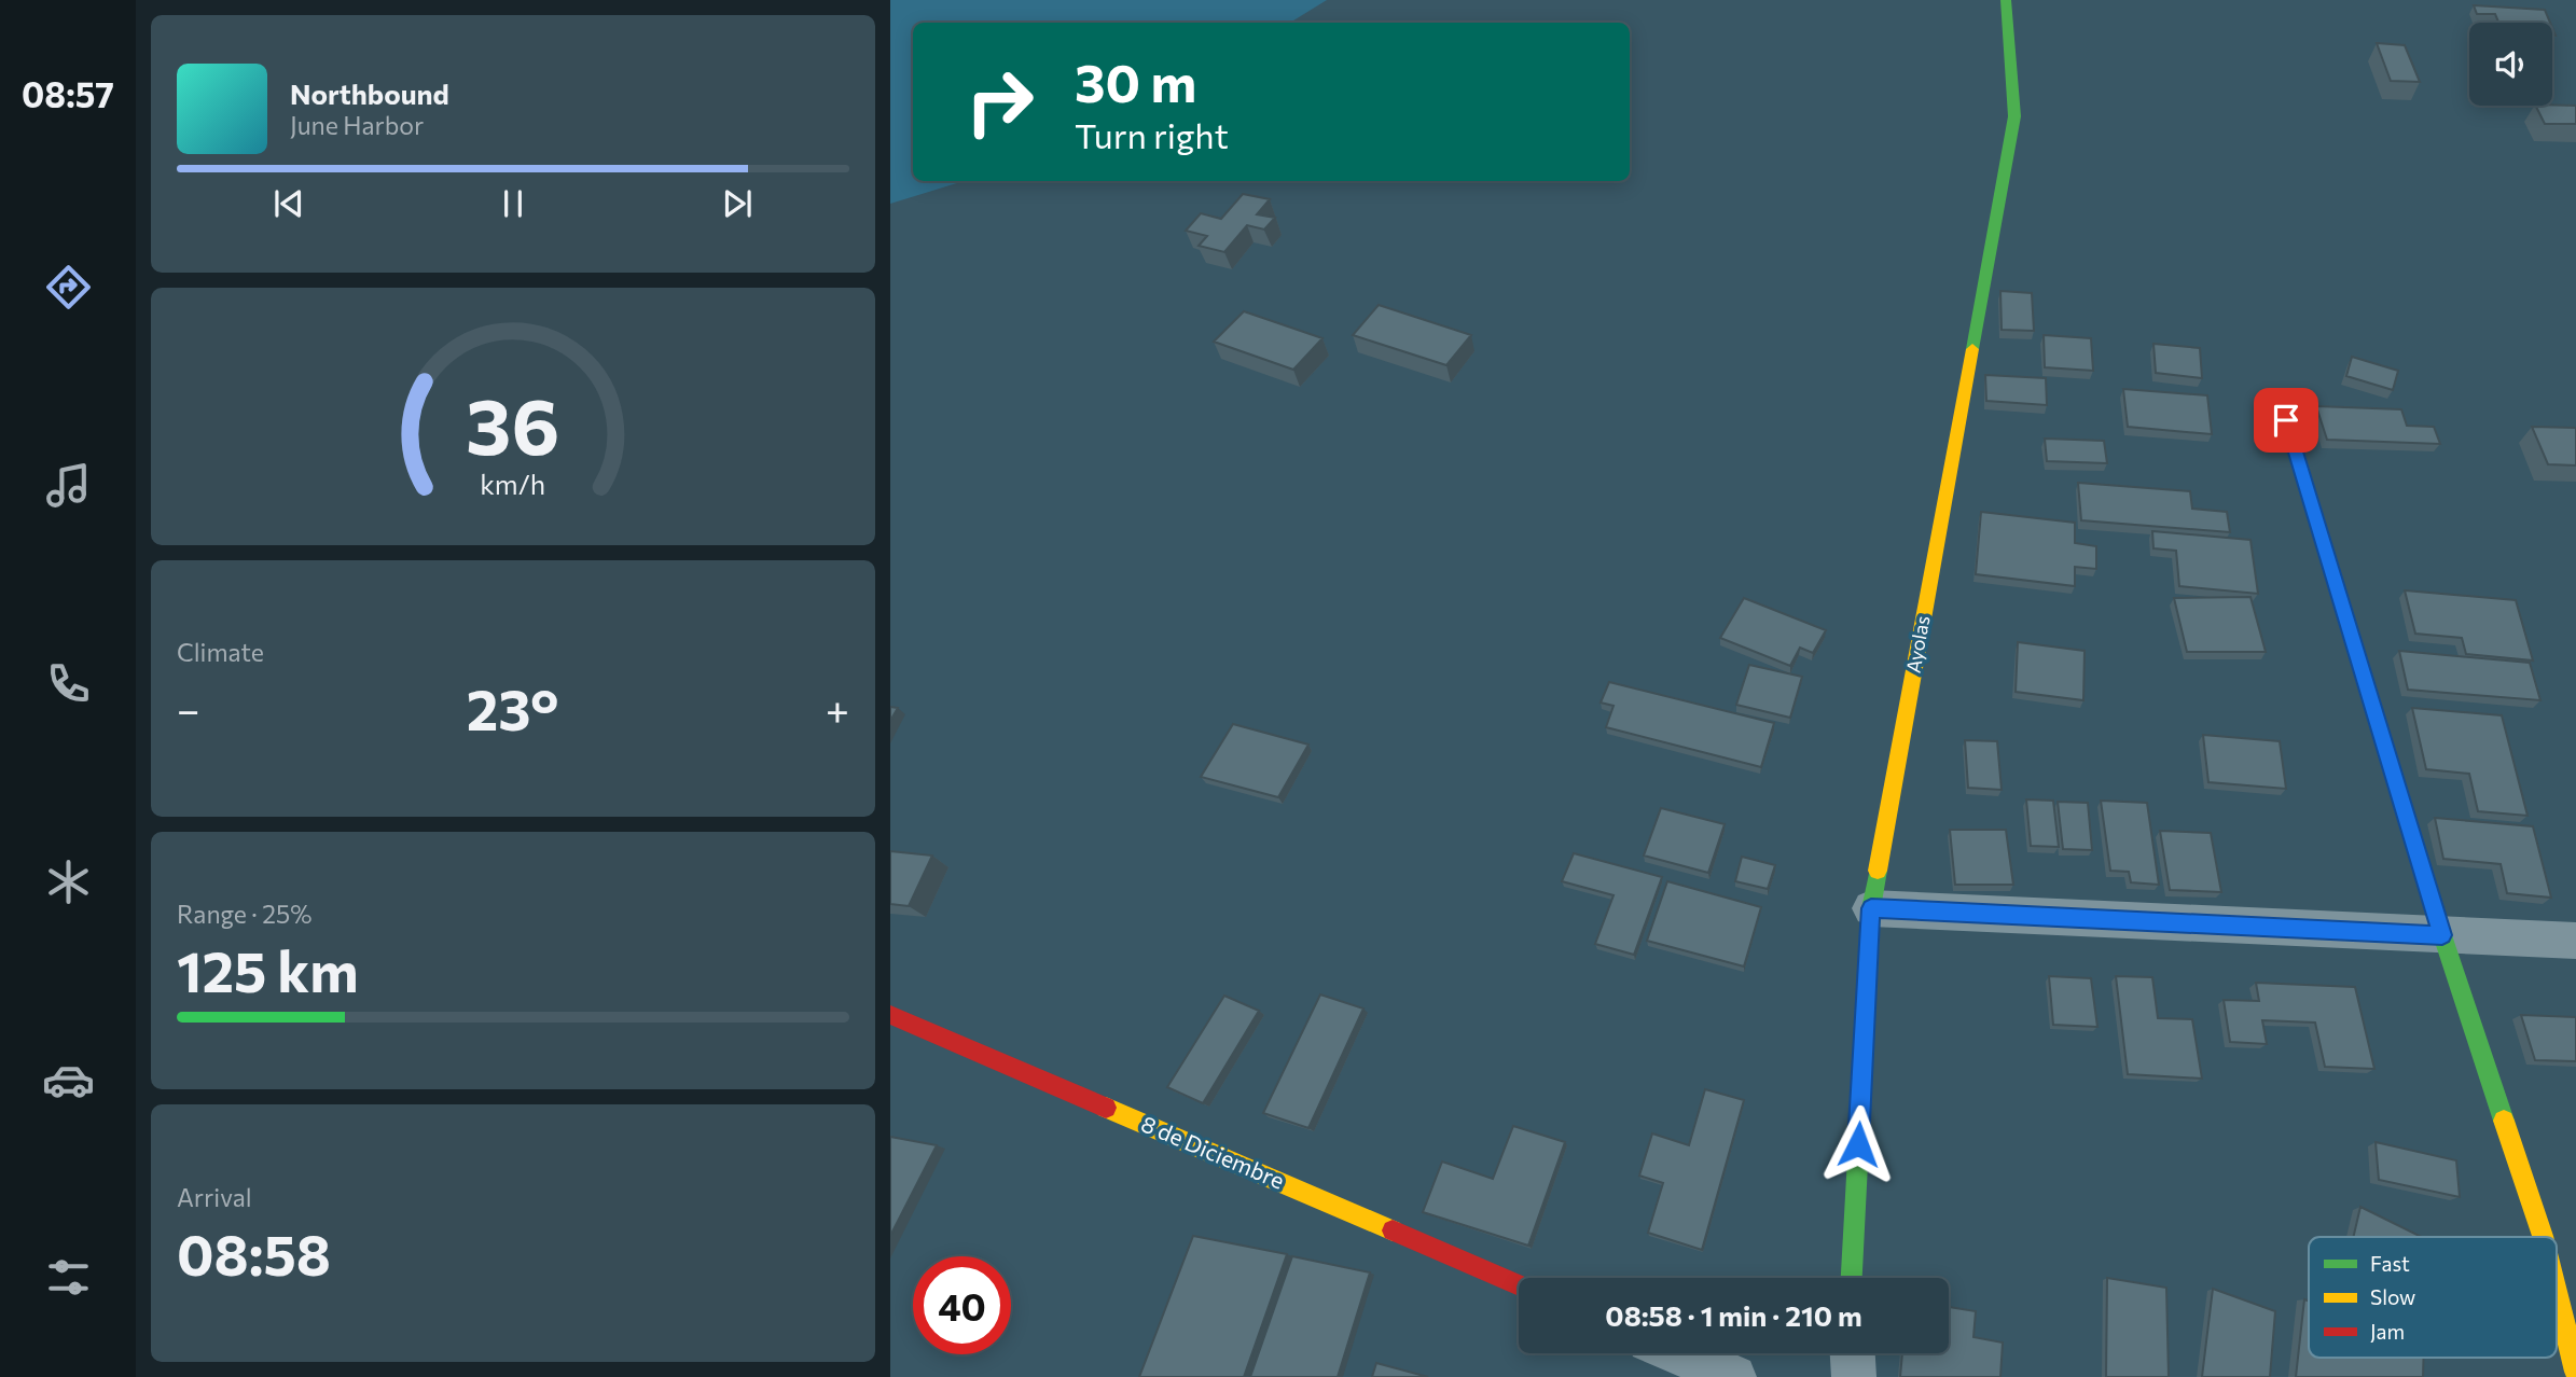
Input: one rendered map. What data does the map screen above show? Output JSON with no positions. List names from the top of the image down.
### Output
{
  "streets": {
    "street": ["Ayolas", "8 de Diciembre"]
  },
  "legend": ["Fast", "Slow", "Jam"],
  "page": {
    "tabs": "08:57",
    "turn": ["30 m", "Turn right"],
    "song": ["Northbound", "June Harbor"],
    "tile": [
      "Climate",
      ["Range · 25%", "125 km"],
      ["Arrival", "08:58"]
    ],
    "heat": ["−", "23°", "+"],
    "limit": "40",
    "trip": "08:58 · 1 min · 210 m",
    "gauge": ["36", "km/h"]
  }
}
